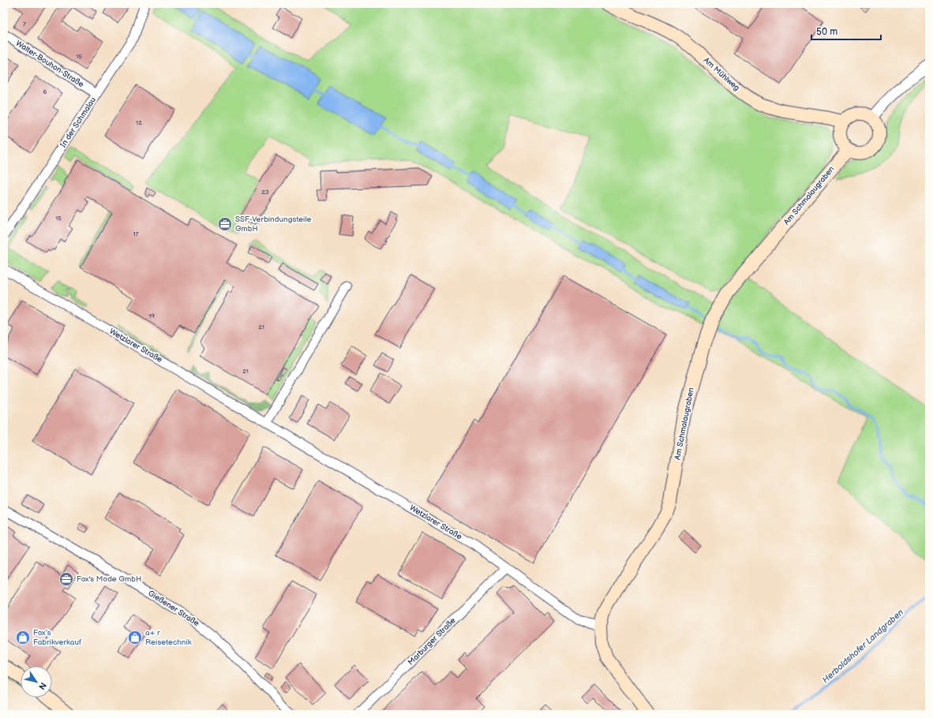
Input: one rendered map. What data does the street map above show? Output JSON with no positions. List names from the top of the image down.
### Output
{
  "streets": {
    "main road": ["Am Mühlweg", "Am Schmalaugraben"],
    "street": [
      "Walter-Bouhon-Straße",
      "In der Schmalau",
      "Wetzlarer Straße",
      "Gießener Straße",
      "Marburger Straße"
    ]
  },
  "crossings": [
    ["Walter-Bouhon-Straße", "In der Schmalau"],
    ["Am Mühlweg", "Am Schmalaugraben"],
    ["Am Schmalaugraben", "Wetzlarer Straße"],
    ["Wetzlarer Straße", "Marburger Straße"]
  ],
  "water": ["Herboldshofer Landgraben"],
  "places": {
    "office": ["SSF-Verbindungsteile GmbH", "Fox's Mode GmbH"],
    "shop": ["Fox´s Fabrikverkauf", "a+ r Reisetechnik"]
  },
  "house_numbers": [
    "7",
    "15",
    "6",
    "12",
    "23",
    "15",
    "17",
    "19",
    "21",
    "21"
  ],
  "scale_bar": "50 m",
  "north": "bottom right"
}
